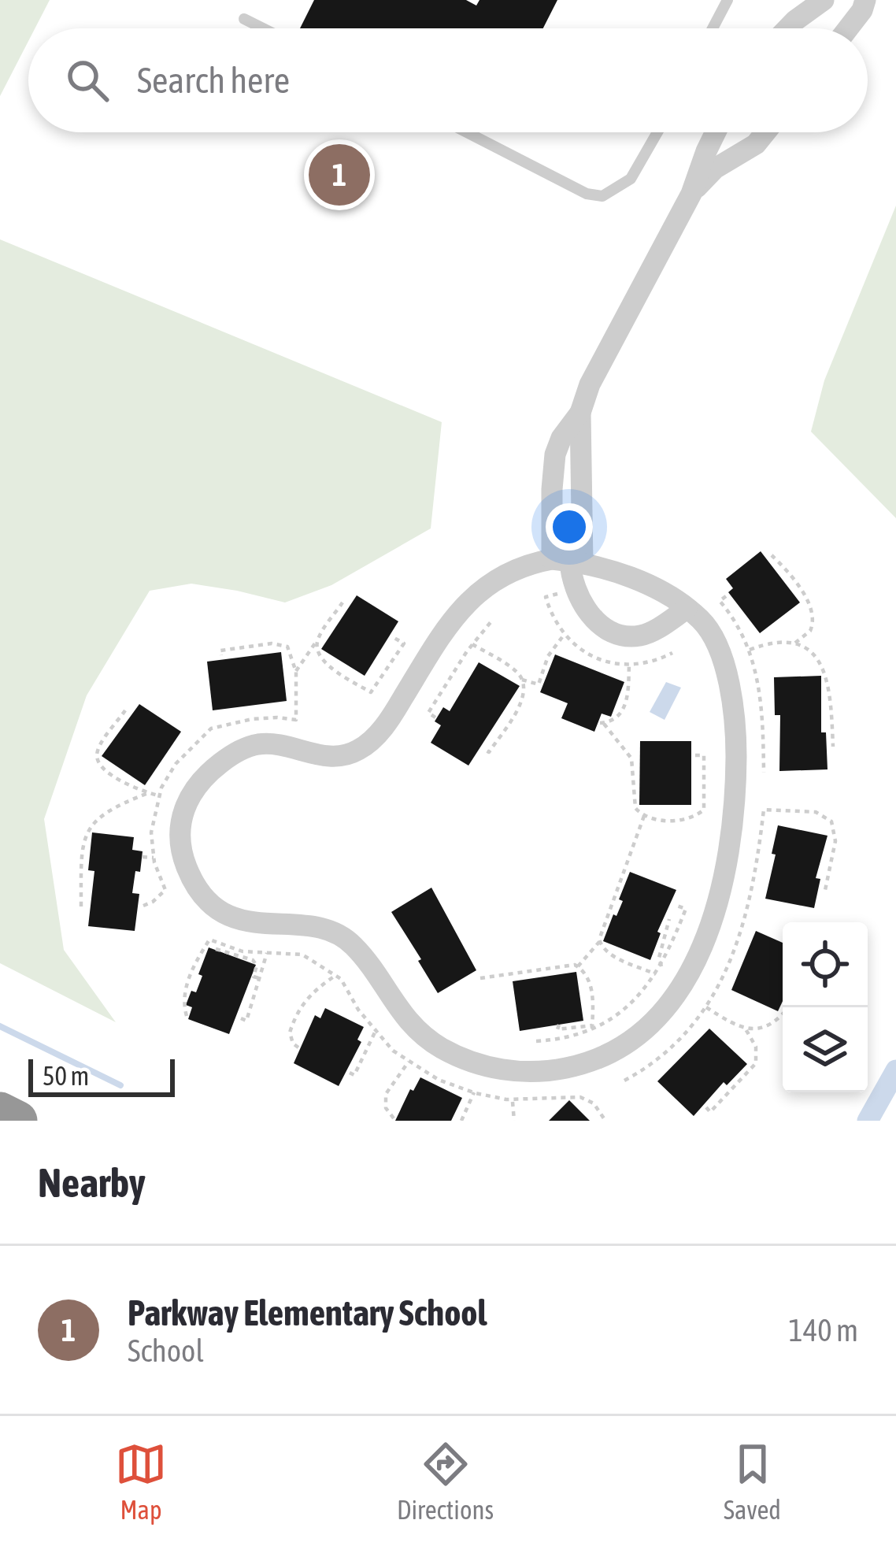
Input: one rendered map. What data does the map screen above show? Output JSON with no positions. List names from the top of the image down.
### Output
{
  "scale_bar": "50 m",
  "page": {
    "search": "Search here",
    "pins": "1",
    "scale": "50 m",
    "heading": "Nearby",
    "list": [
      {
        "mark": "1",
        "name": "Parkway Elementary School",
        "note": "School",
        "value": "140 m"
      }
    ],
    "nav": ["Map", "Directions", "Saved"]
  }
}
